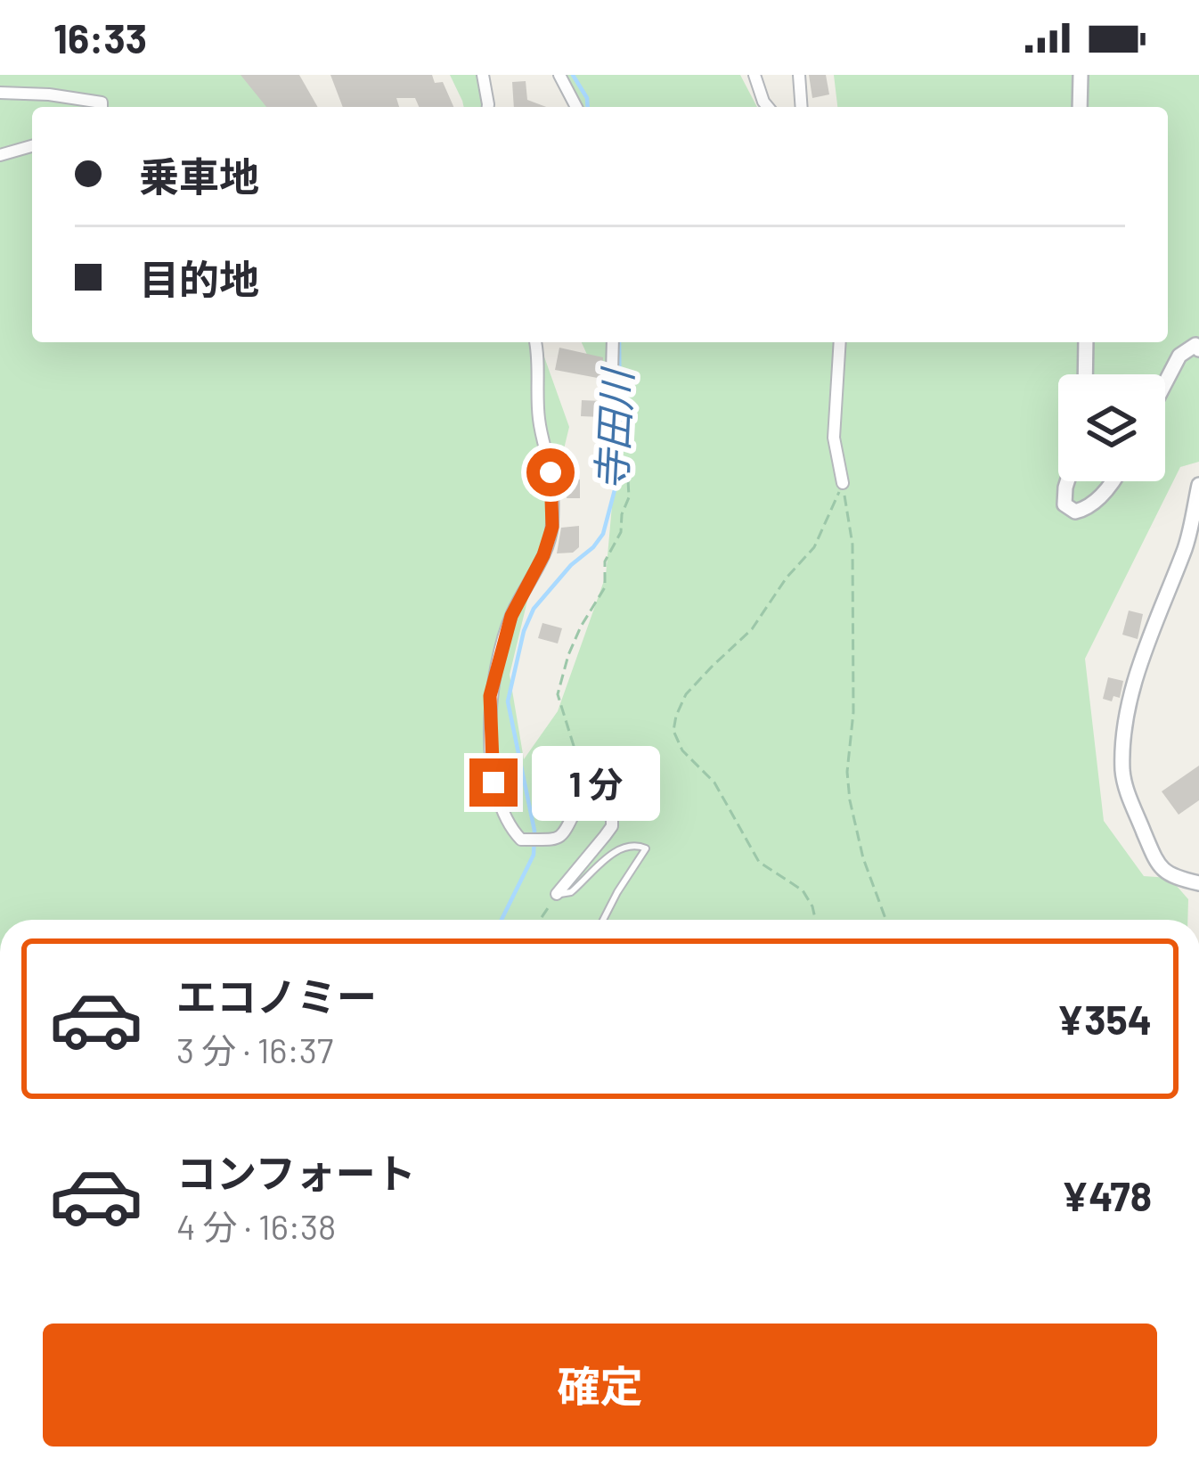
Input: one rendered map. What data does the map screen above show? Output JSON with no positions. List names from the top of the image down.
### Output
{
  "water": ["寺田川"],
  "page": {
    "status": "16:33",
    "banner": ["乗車地", "目的地"],
    "bubble": "1 分",
    "list": [
      {
        "name": "エコノミー",
        "note": "3 分 · 16:37",
        "value": "¥354"
      },
      {
        "name": "コンフォート",
        "note": "4 分 · 16:38",
        "value": "¥478"
      }
    ],
    "buttons": "確定"
  }
}
